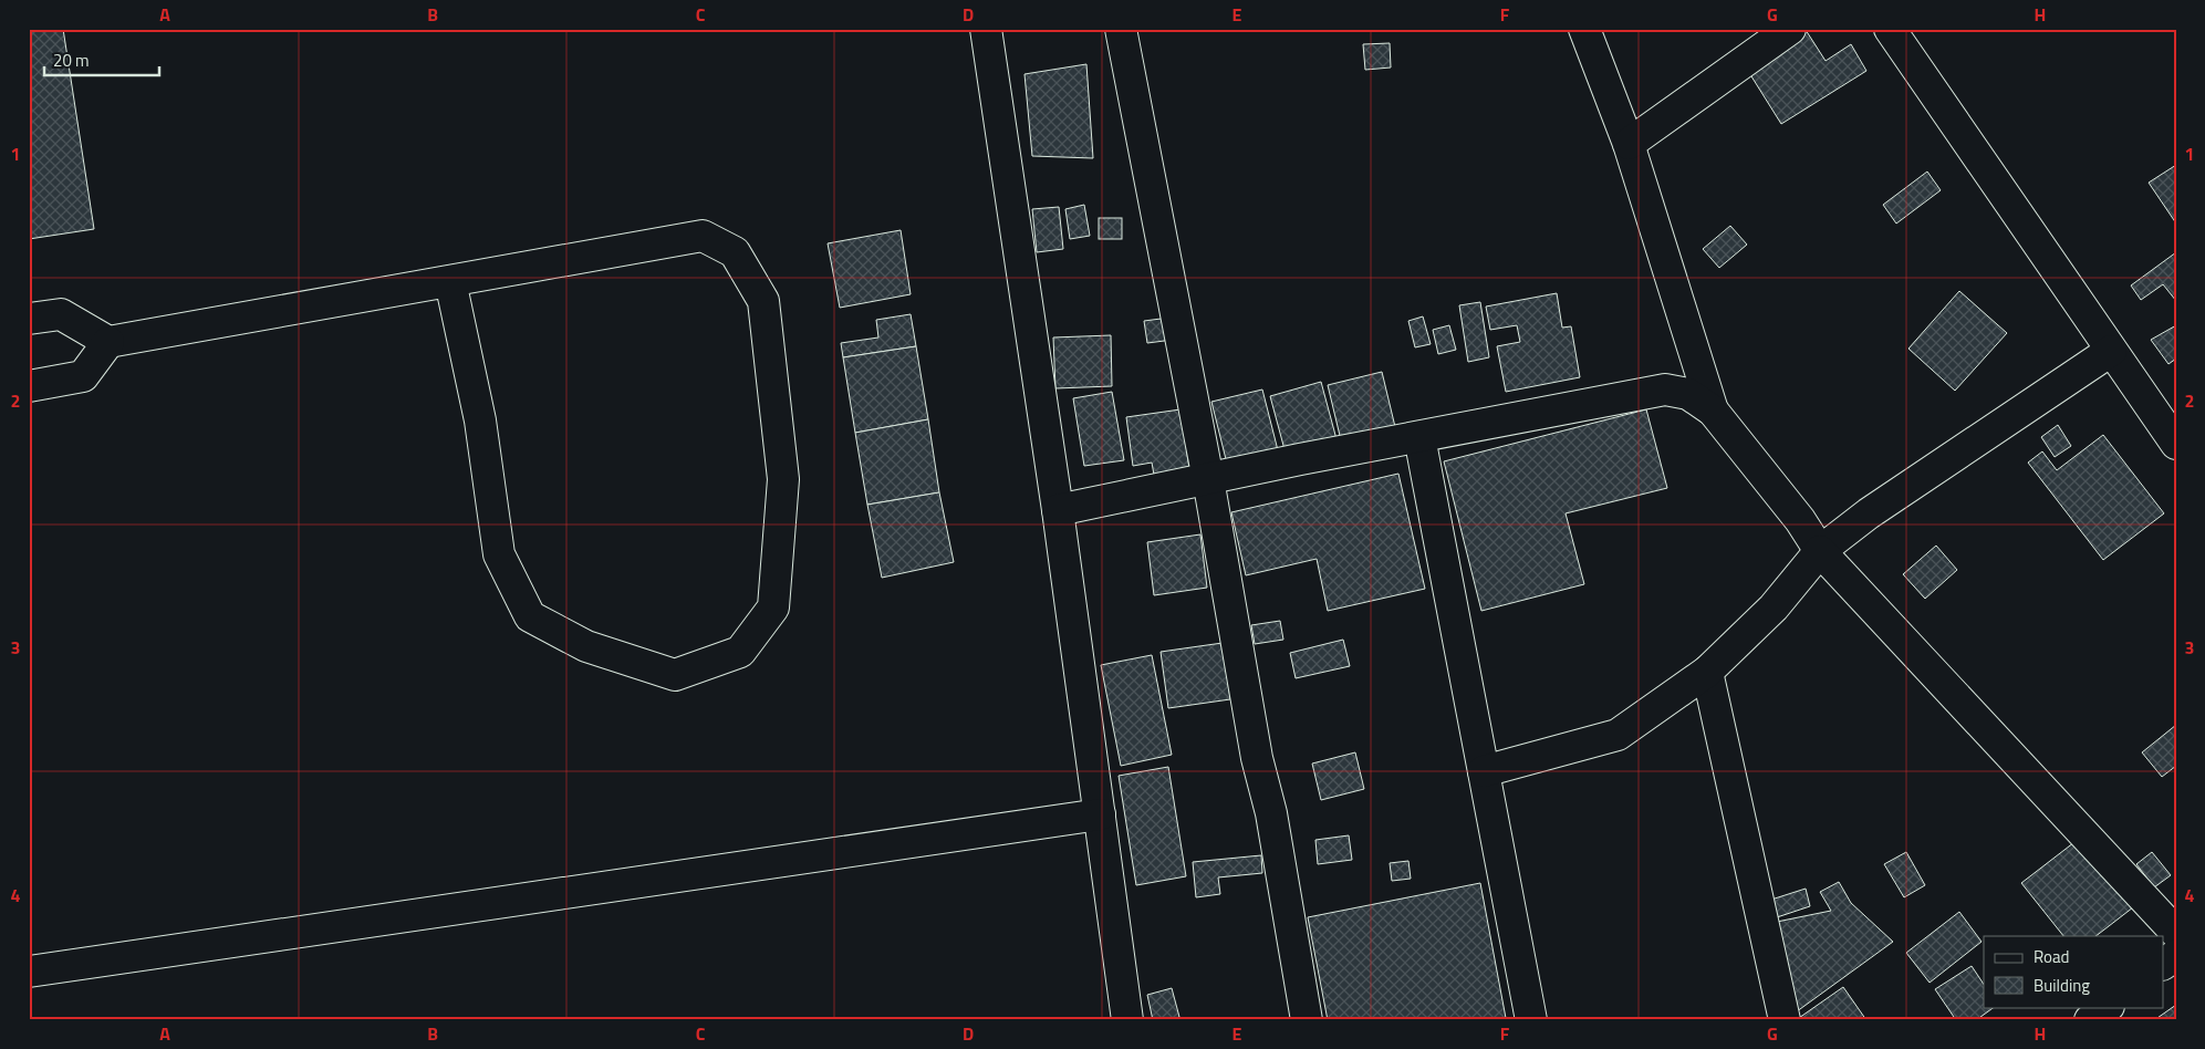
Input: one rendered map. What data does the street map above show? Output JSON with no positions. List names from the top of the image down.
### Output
{
  "legend": ["Road", "Building"],
  "scale_bar": "20 m",
  "grid": {
    "columns": [
      "A",
      "B",
      "C",
      "D",
      "E",
      "F",
      "G",
      "H"
    ],
    "rows": [
      "1",
      "2",
      "3",
      "4"
    ]
  }
}
